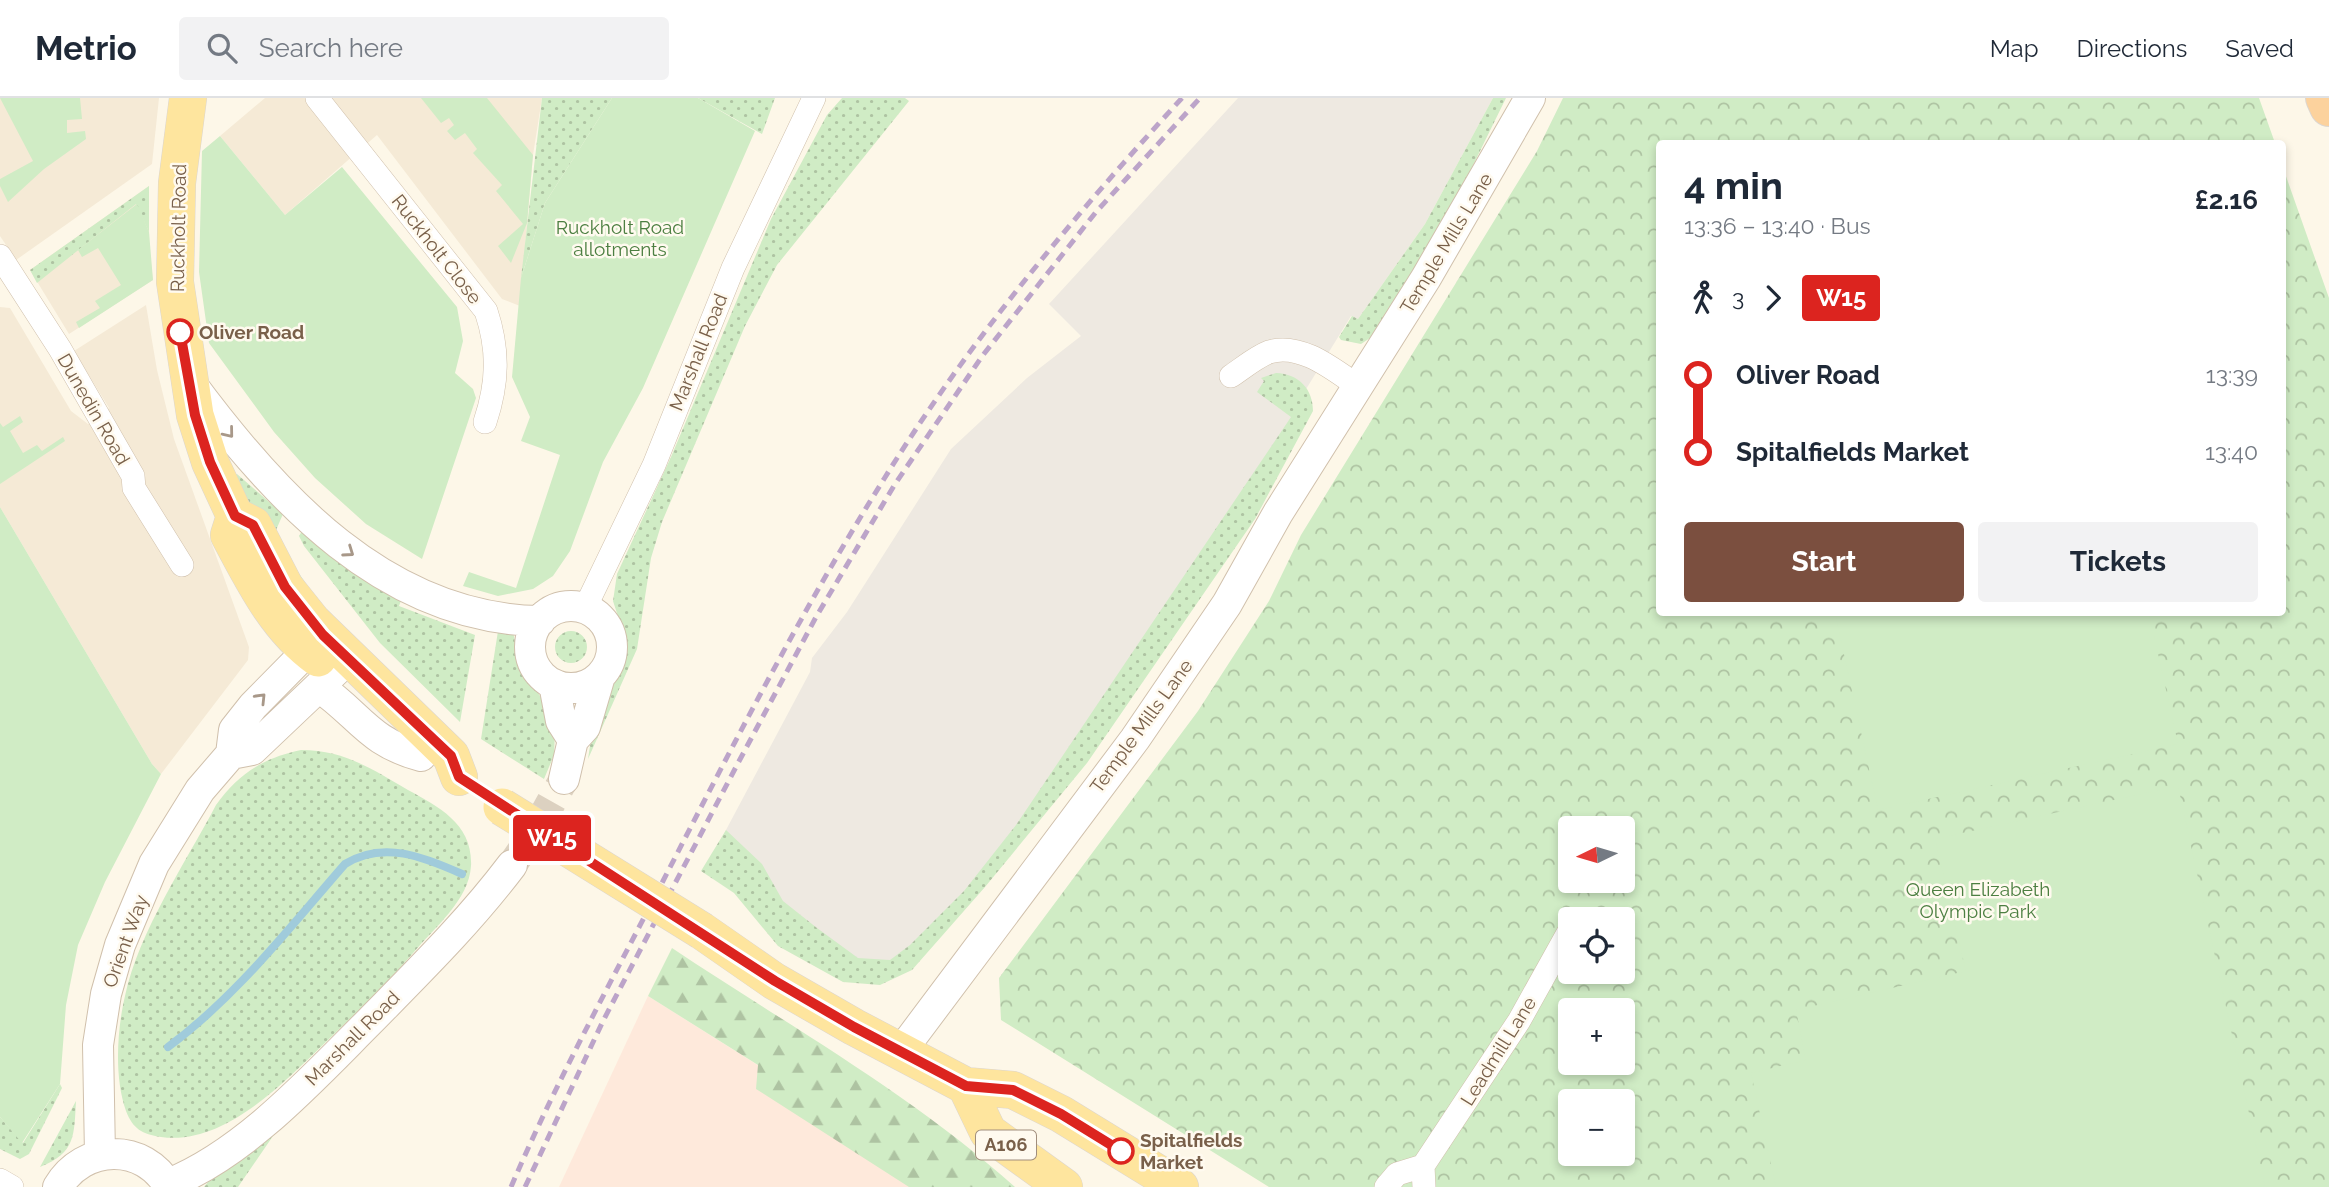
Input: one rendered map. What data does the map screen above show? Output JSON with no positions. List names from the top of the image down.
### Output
{
  "streets": {
    "main road": ["Ruckholt Road", "A106"],
    "street": [
      "Temple Mills Lane",
      "Ruckholt Close",
      "Marshall Road",
      "Dunedin Road",
      "Orient Way",
      "Leadmill Lane"
    ]
  },
  "crossings": [
    ["Ruckholt Road", "Temple Mills Lane"],
    ["Ruckholt Road", "Orient Way"],
    ["Ruckholt Road", "A106"]
  ],
  "parks": ["Ruckholt Road allotments", "Queen Elizabeth Olympic Park"],
  "places": ["Oliver Road", "Spitalfields Market"],
  "lines": ["bus line W15"],
  "north": "left",
  "page": {
    "header": "Metrio",
    "search": "Search here",
    "nav": ["Map", "Directions", "Saved"],
    "on_map": "W15",
    "heading": ["4 min", "13:36 – 13:40 · Bus", "£2.16"],
    "legs": ["3", "W15"],
    "list": [
      {
        "name": "Oliver Road",
        "value": "13:39"
      },
      {
        "name": "Spitalfields Market",
        "value": "13:40"
      }
    ],
    "buttons": ["Start", "Tickets"],
    "map_buttons": ["+", "−"]
  }
}
